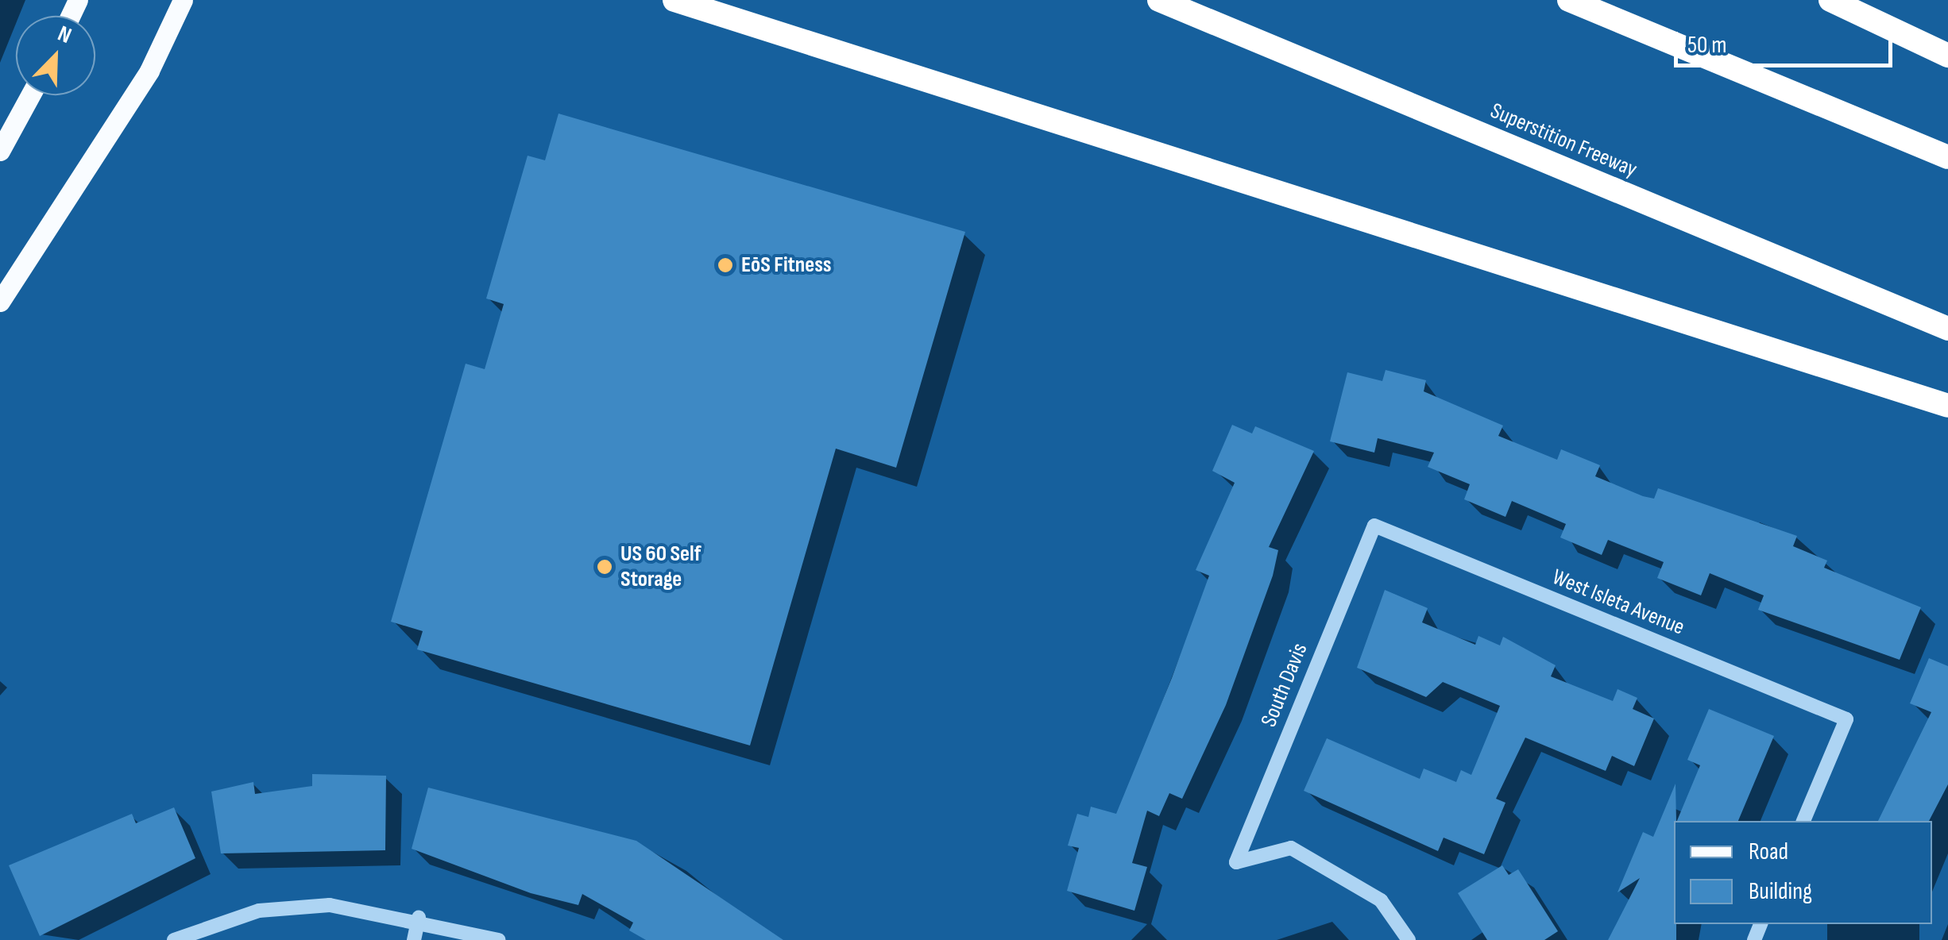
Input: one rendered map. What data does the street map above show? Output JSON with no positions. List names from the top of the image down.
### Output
{
  "streets": {
    "highway": ["Superstition Freeway"],
    "street": ["West Isleta Avenue", "South Davis"]
  },
  "crossings": [
    ["West Isleta Avenue", "South Davis"]
  ],
  "places": ["EōS Fitness", "US 60 Self Storage"],
  "legend": ["Road", "Building"],
  "scale_bar": "50 m",
  "north": "top right"
}
